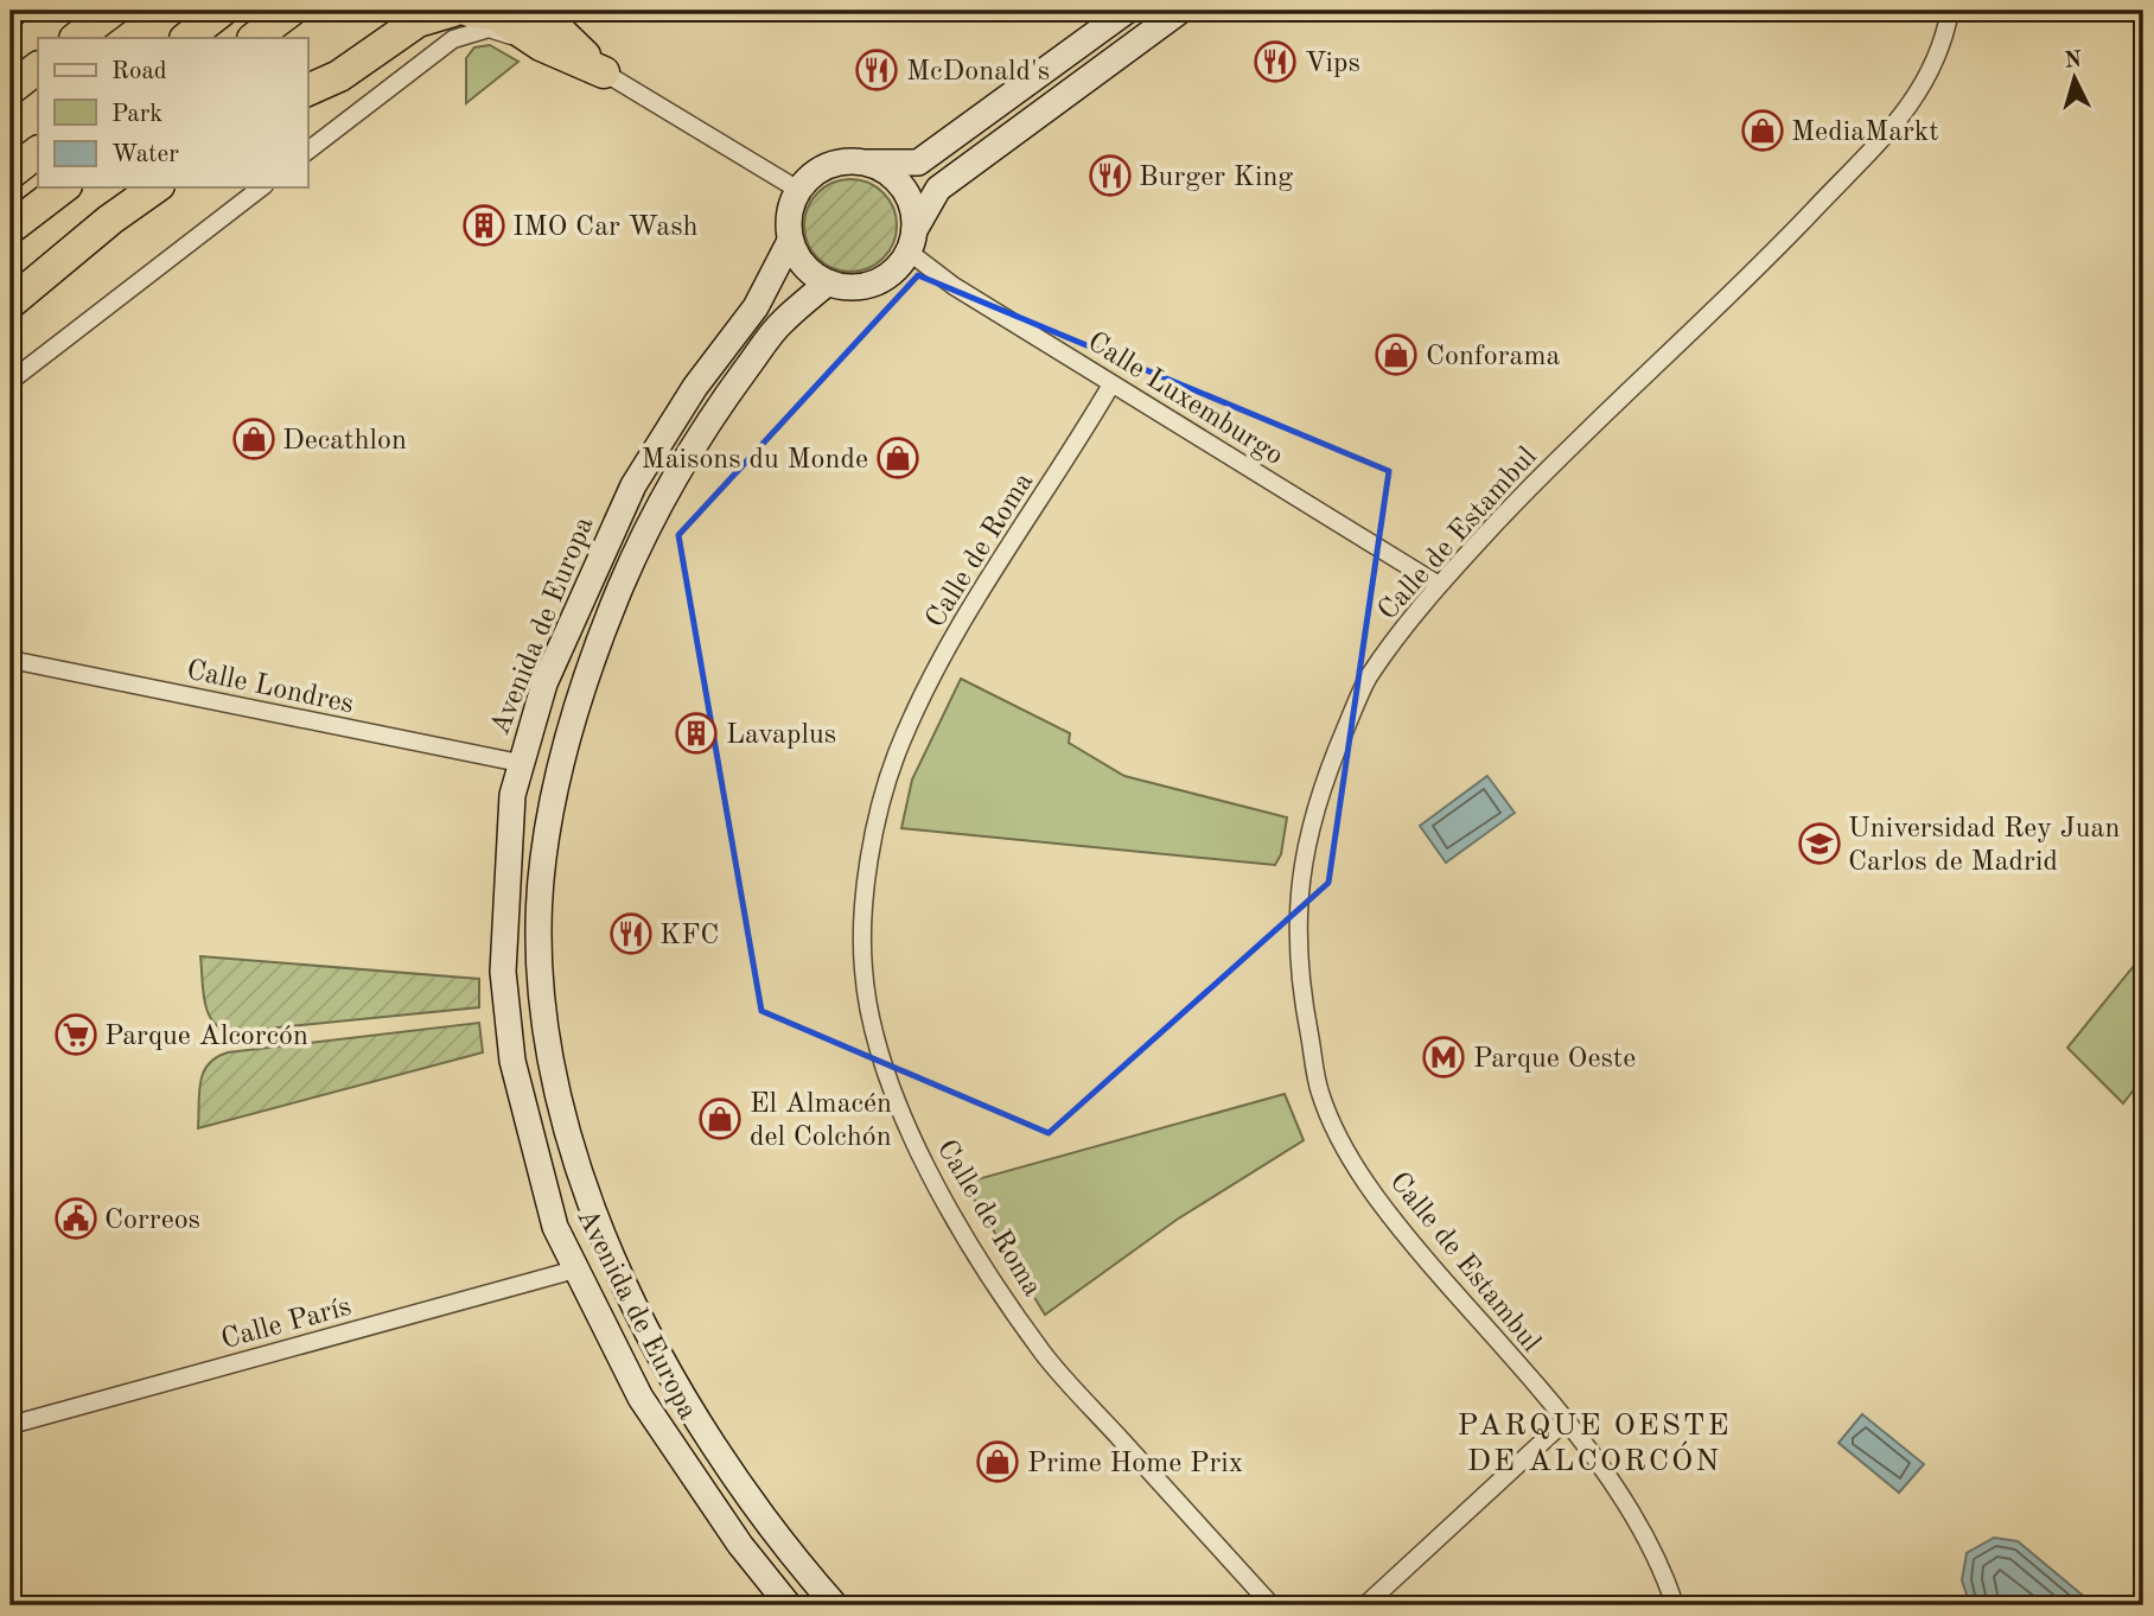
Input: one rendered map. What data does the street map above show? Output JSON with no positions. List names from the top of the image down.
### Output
{
  "streets": {
    "street": [
      "Calle Luxemburgo",
      "Calle de Estambul",
      "Calle de Roma",
      "Avenida de Europa",
      "Calle Londres",
      "Calle París"
    ]
  },
  "crossings": [
    ["Calle Luxemburgo", "Calle de Estambul"],
    ["Calle Luxemburgo", "Calle de Roma"],
    ["Calle Luxemburgo", "Avenida de Europa"],
    ["Avenida de Europa", "Calle Londres"],
    ["Avenida de Europa", "Calle París"]
  ],
  "districts": ["PARQUE OESTE DE ALCORCÓN"],
  "places": {
    "restaurant": [
      "Vips",
      "McDonald's",
      "Burger King",
      "KFC"
    ],
    "shop": [
      "MediaMarkt",
      "Conforama",
      "Decathlon",
      "Maisons du Monde",
      "El Almacén del Colchón",
      "Prime Home Prix"
    ],
    "building": ["IMO Car Wash", "Lavaplus"],
    "school or university": ["Universidad Rey Juan Carlos de Madrid"],
    "supermarket": ["Parque Alcorcón"],
    "metro station": ["Parque Oeste"],
    "public building": ["Correos"]
  },
  "legend": ["Road", "Park", "Water"],
  "north": "top"
}
